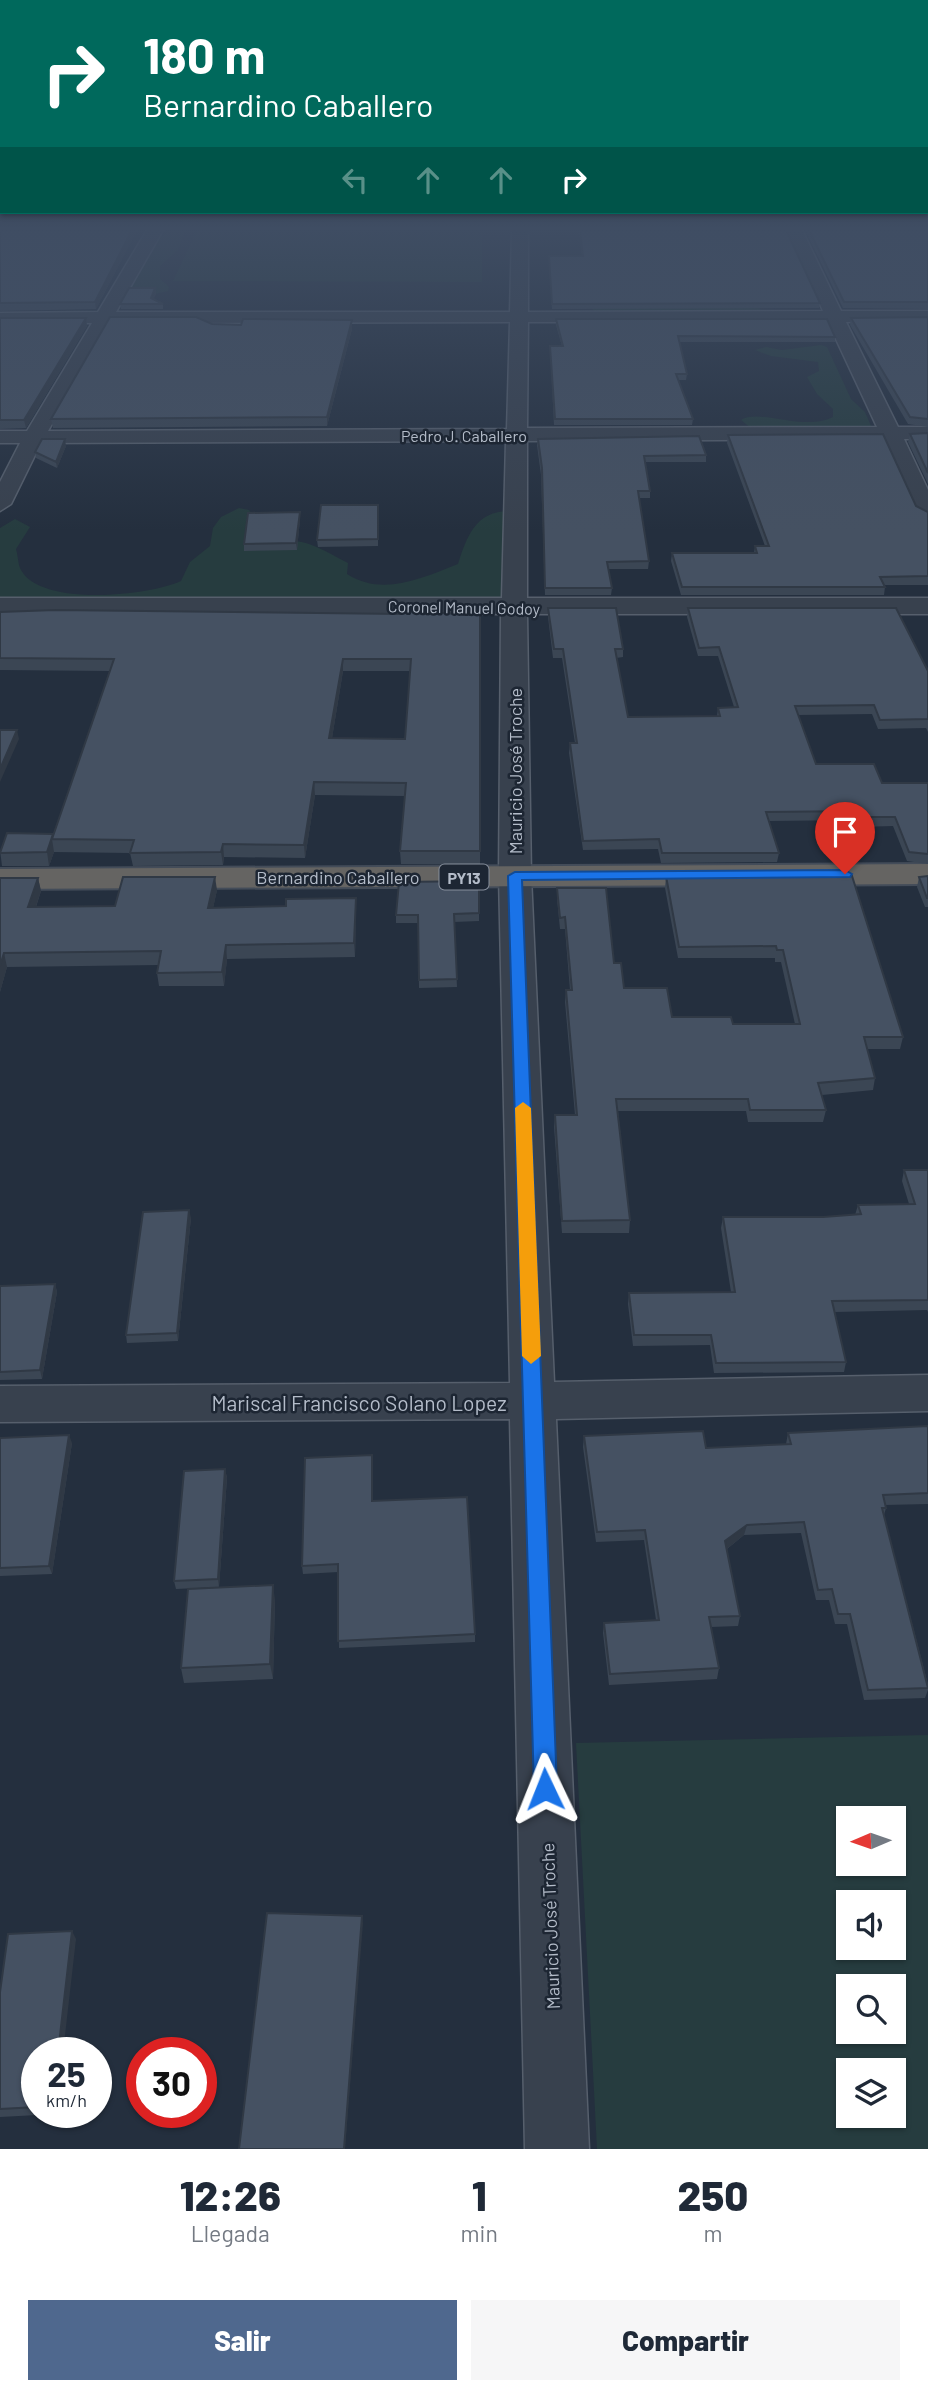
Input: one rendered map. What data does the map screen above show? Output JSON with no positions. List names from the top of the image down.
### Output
{
  "streets": {
    "highway": ["Bernardino Caballero", "PY13"],
    "street": [
      "Pedro J. Caballero",
      "Coronel Manuel Godoy",
      "Mauricio José Troche",
      "Mariscal Francisco Solano Lopez"
    ]
  },
  "crossings": [
    ["Pedro J. Caballero", "Mauricio José Troche"],
    ["Coronel Manuel Godoy", "Mauricio José Troche"],
    ["Mauricio José Troche", "Bernardino Caballero"],
    ["Mauricio José Troche", "Mariscal Francisco Solano Lopez"]
  ],
  "north": "left",
  "page": {
    "turn": ["180 m", "Bernardino Caballero"],
    "speed": "25 km/h",
    "limit": "30",
    "eta": [
      "12:26",
      "Llegada",
      "1",
      "min",
      "250",
      "m"
    ],
    "buttons": ["Salir", "Compartir"]
  }
}
